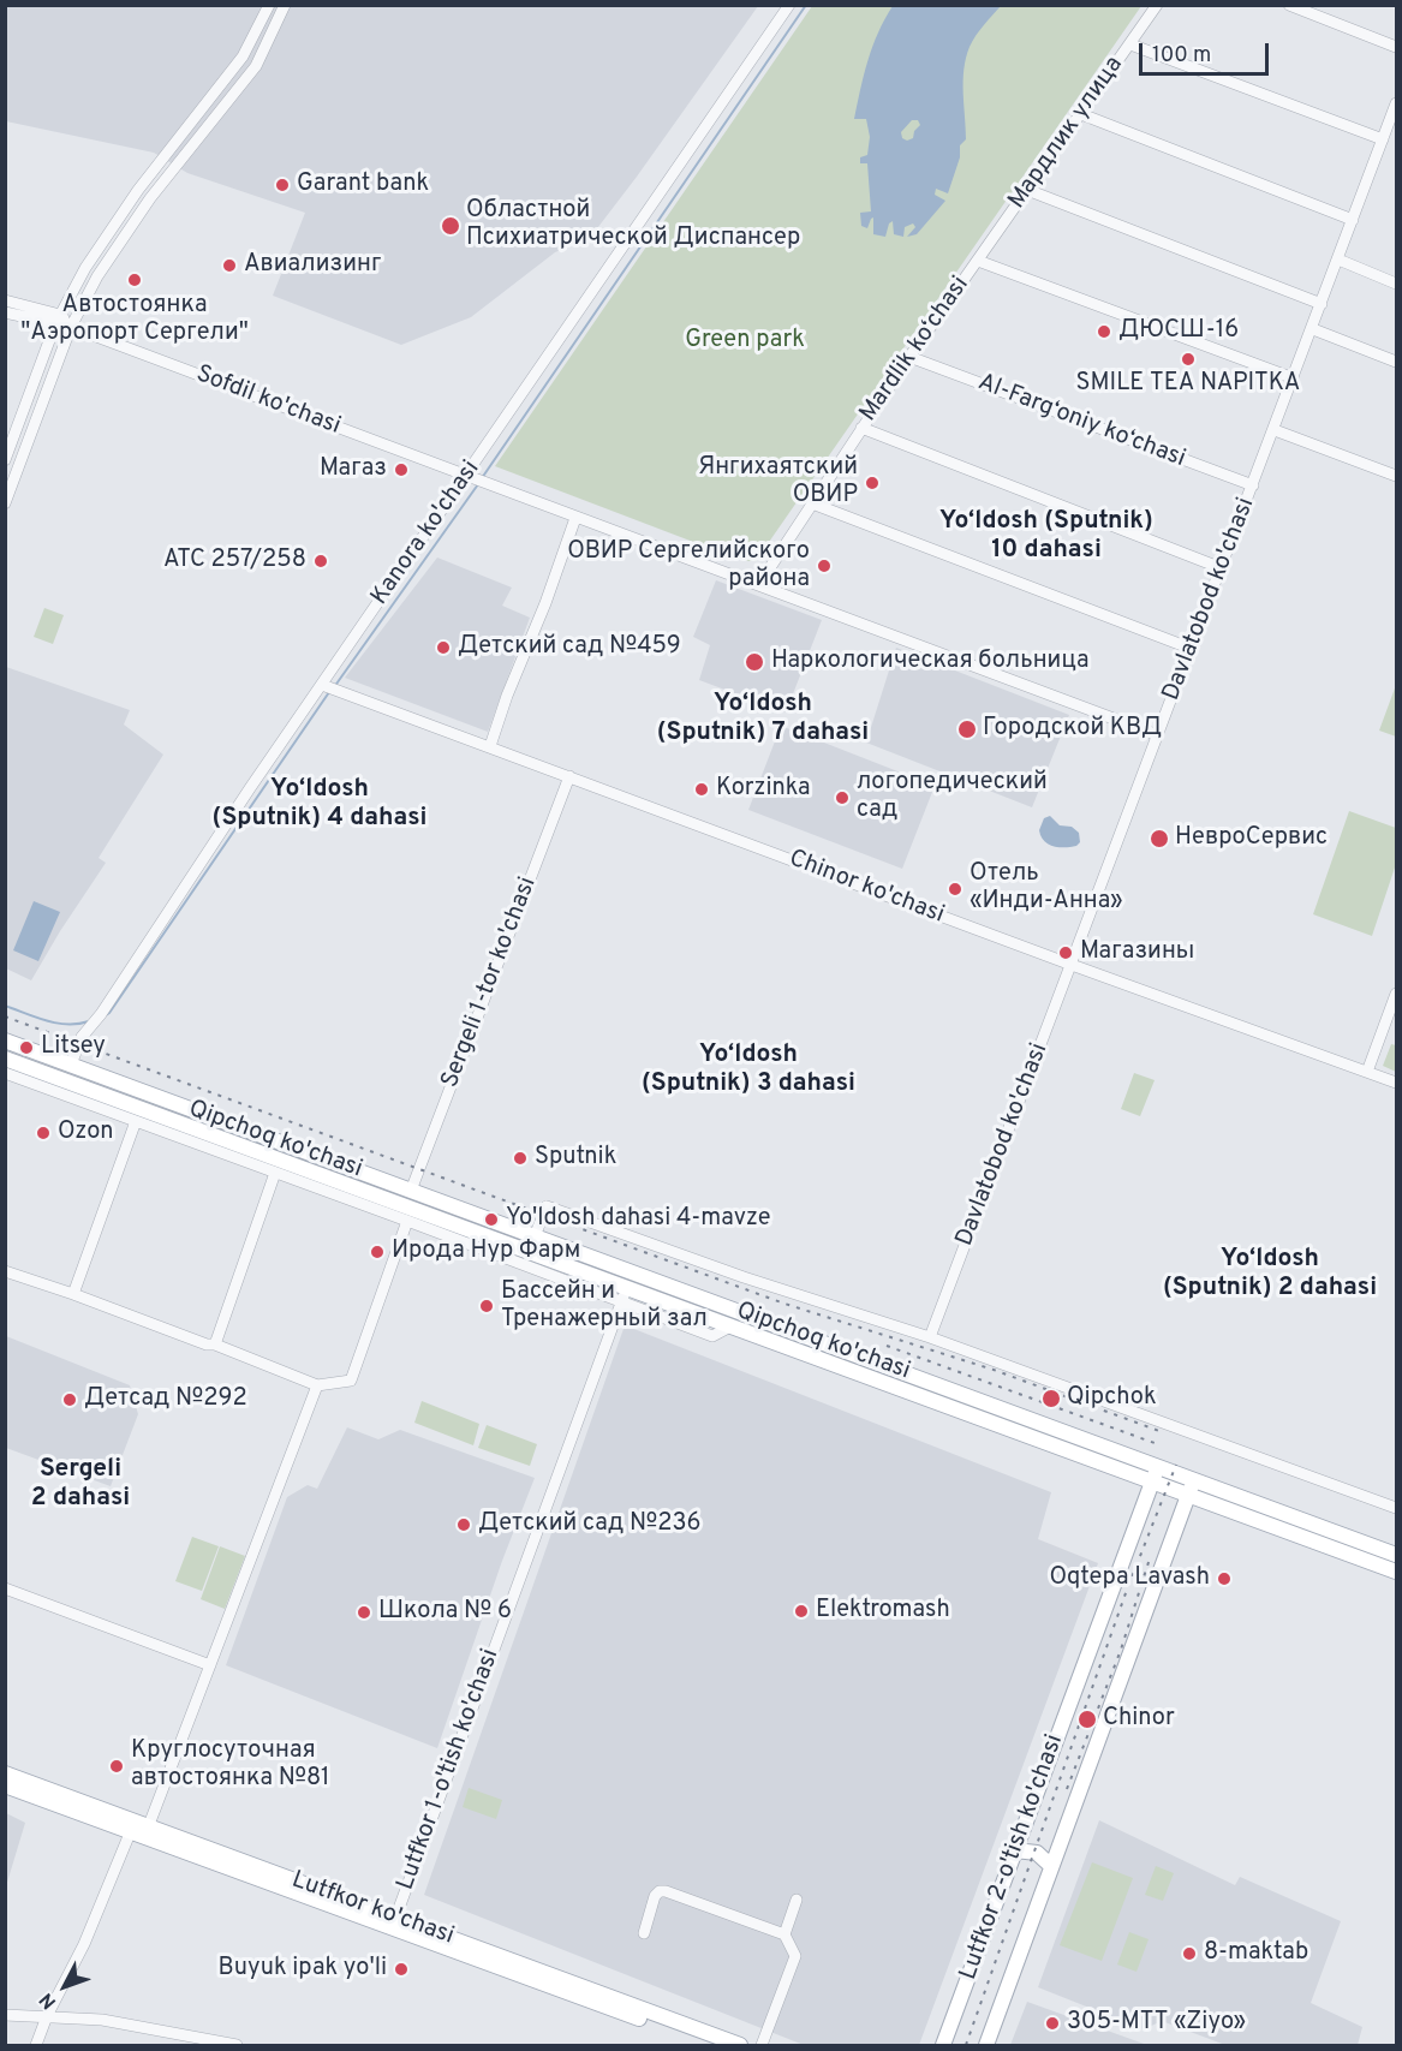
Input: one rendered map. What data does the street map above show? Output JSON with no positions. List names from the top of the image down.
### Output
{
  "streets": {
    "main road": ["Qipchoq ko'chasi", "Lutfkor 2-o'tish ko'chasi", "Lutfkor ko'chasi"],
    "street": [
      "Мардлик улица",
      "Mardlik ko‘chasi",
      "Sofdil ko'chasi",
      "Al-Farg‘oniy ko‘chasi",
      "Kanora ko'chasi",
      "Davlatobod ko'chasi",
      "Chinor ko'chasi",
      "Sergeli 1-tor ko'chasi",
      "Lutfkor 1-o'tish ko'chasi"
    ]
  },
  "crossings": [
    ["Мардлик улица", "Mardlik ko‘chasi"],
    ["Mardlik ko‘chasi", "Sofdil ko'chasi"],
    ["Mardlik ko‘chasi", "Al-Farg‘oniy ko‘chasi"],
    ["Sofdil ko'chasi", "Kanora ko'chasi"],
    ["Sofdil ko'chasi", "Davlatobod ko'chasi"],
    ["Al-Farg‘oniy ko‘chasi", "Davlatobod ko'chasi"],
    ["Kanora ko'chasi", "Chinor ko'chasi"],
    ["Kanora ko'chasi", "Qipchoq ko'chasi"],
    ["Davlatobod ko'chasi", "Chinor ko'chasi"],
    ["Chinor ko'chasi", "Sergeli 1-tor ko'chasi"],
    ["Sergeli 1-tor ko'chasi", "Qipchoq ko'chasi"],
    ["Qipchoq ko'chasi", "Lutfkor 1-o'tish ko'chasi"],
    ["Qipchoq ko'chasi", "Lutfkor 2-o'tish ko'chasi"],
    ["Lutfkor 1-o'tish ko'chasi", "Lutfkor ko'chasi"]
  ],
  "districts": [
    "Yo‘ldosh (Sputnik) 10 dahasi",
    "Yo‘ldosh (Sputnik) 7 dahasi",
    "Yo‘ldosh (Sputnik) 4 dahasi",
    "Yo‘ldosh (Sputnik) 3 dahasi",
    "Yo‘ldosh (Sputnik) 2 dahasi",
    "Sergeli 2 dahasi"
  ],
  "parks": ["Green park"],
  "places": [
    "Garant bank",
    "Областной Психиатрической Диспансер",
    "Авиализинг",
    "Автостоянка \"Аэропорт Сергели\"",
    "ДЮСШ-16",
    "SMILE TEA NAPITKA",
    "Магаз",
    "Янгихаятский ОВИР",
    "АТС 257/258",
    "ОВИР Сергелийского района",
    "Детский сад №459",
    "Наркологическая больница",
    "Городской КВД",
    "Korzinka",
    "логопедический сад",
    "НевроСервис",
    "Отель «Инди-Анна»",
    "Магазины",
    "Litsey",
    "Ozon",
    "Sputnik",
    "Yo'ldosh dahasi 4-mavze",
    "Ирода Нур Фарм",
    "Бассейн и Тренажерный зал",
    "Qipchok",
    "Детсад №292",
    "Детский сад №236",
    "Oqtepa Lavash",
    "Elektromash",
    "Школа № 6",
    "Chinor",
    "Круглосуточная автостоянка №81",
    "8-maktab",
    "Buyuk ipak yo'li",
    "305-MTT «Ziyo»"
  ],
  "scale_bar": "100 m",
  "north": "bottom left"
}
